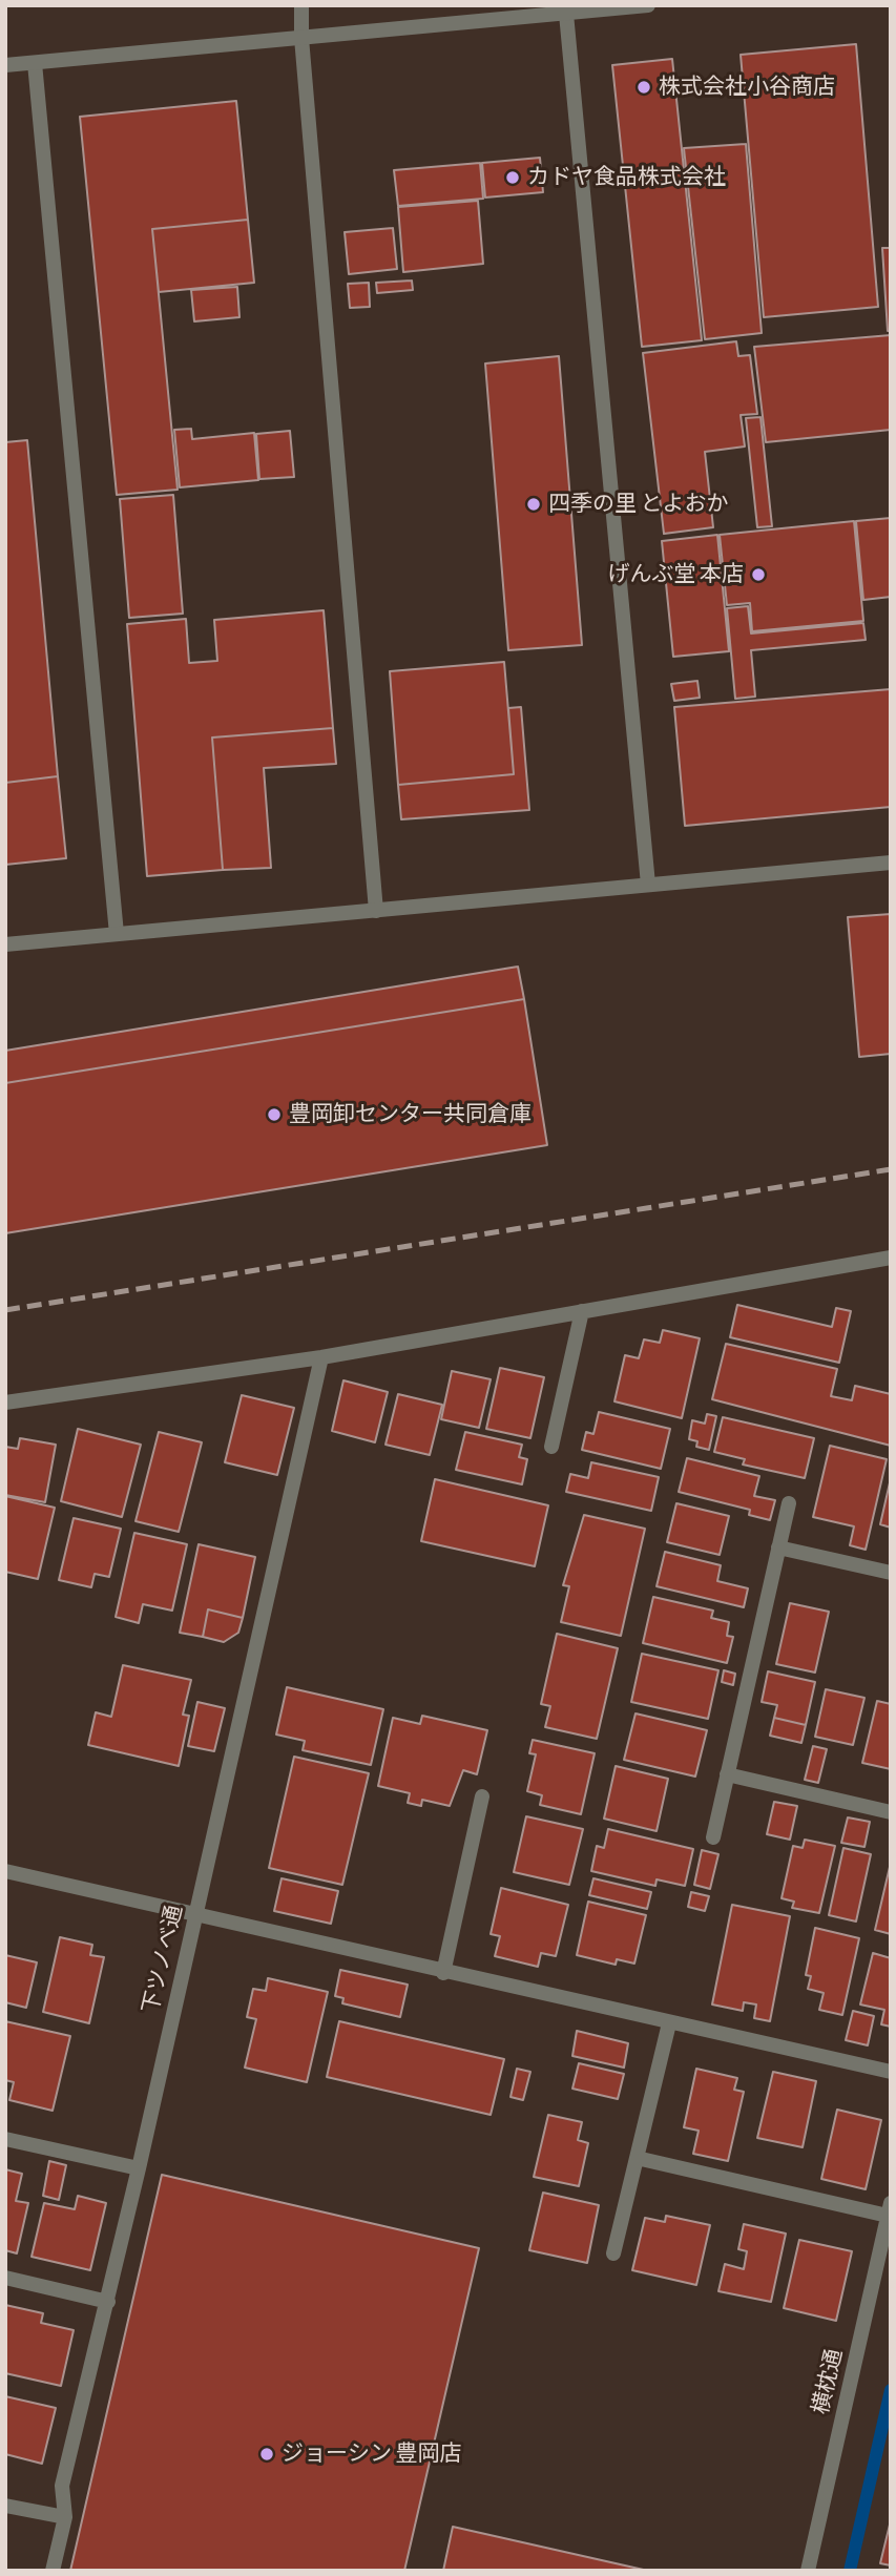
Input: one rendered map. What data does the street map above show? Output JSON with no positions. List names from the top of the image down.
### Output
{
  "streets": {
    "street": ["下ツノベ通", "横枕通"]
  },
  "places": [
    "株式会社小谷商店",
    "カドヤ食品株式会社",
    "四季の里 とよおか",
    "げんぶ堂 本店",
    "豊岡卸センター共同倉庫",
    "ジョーシン 豊岡店"
  ]
}
